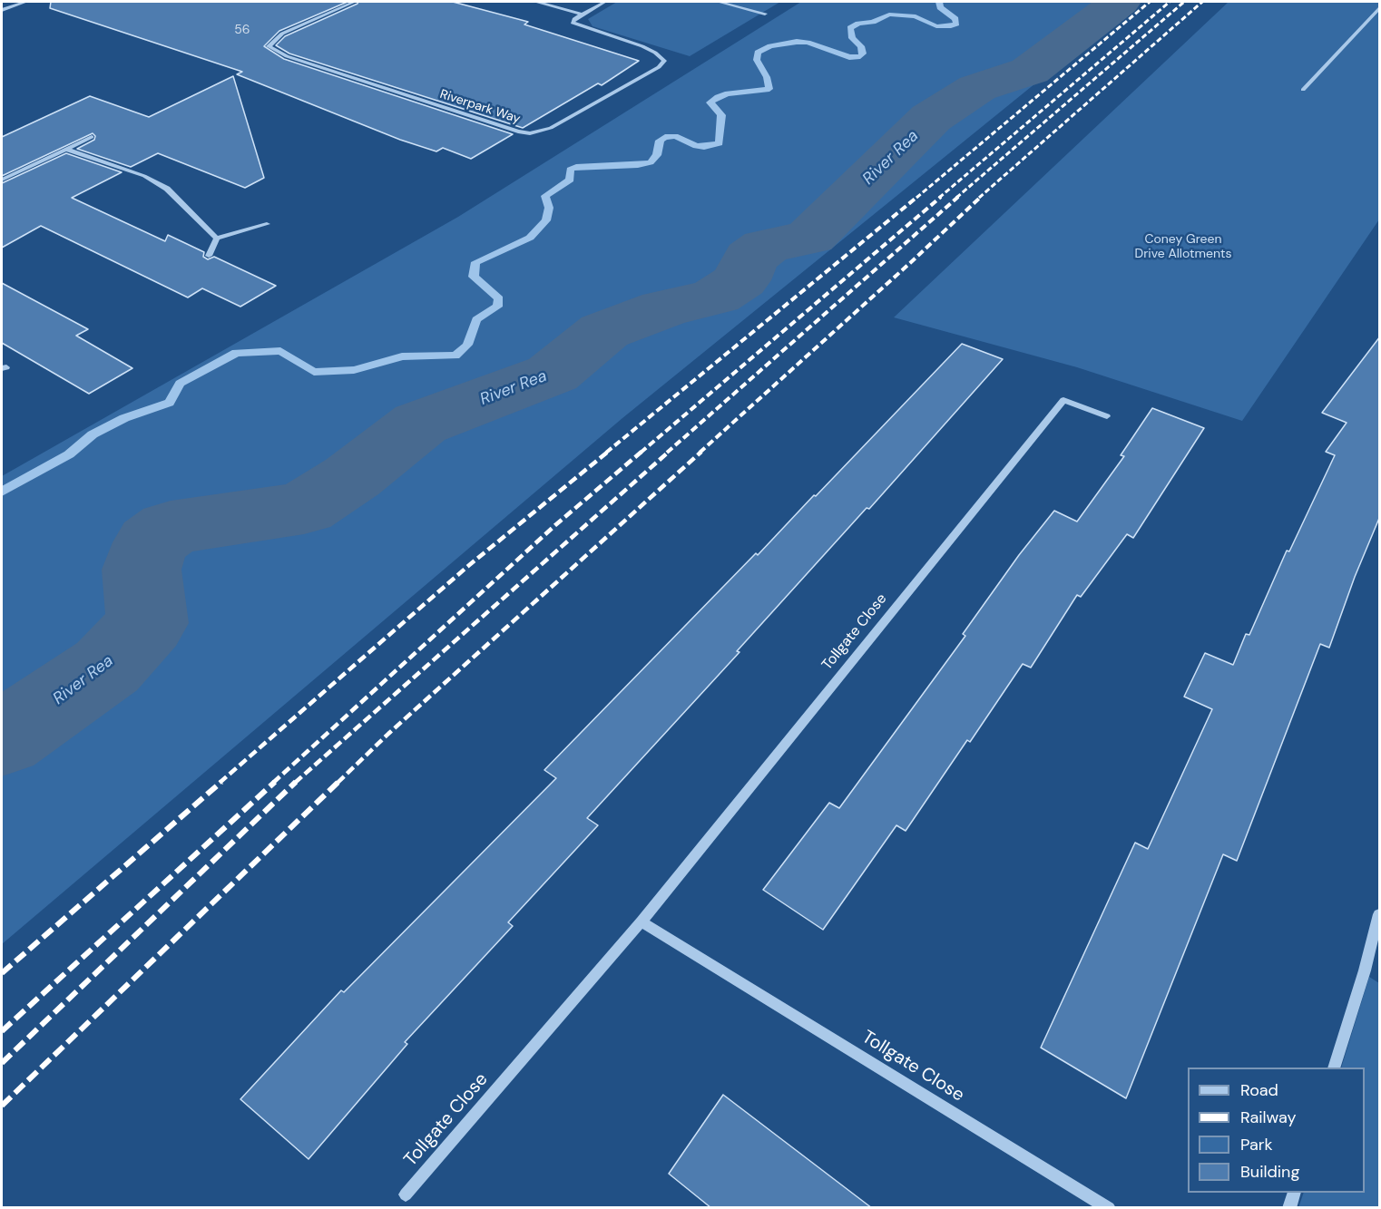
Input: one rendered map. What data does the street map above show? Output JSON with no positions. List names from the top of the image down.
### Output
{
  "streets": {
    "street": ["Riverpark Way", "Tollgate Close"]
  },
  "water": ["River Rea"],
  "parks": ["Coney Green Drive Allotments"],
  "house_numbers": ["56"],
  "legend": [
    "Road",
    "Railway",
    "Park",
    "Building"
  ]
}
